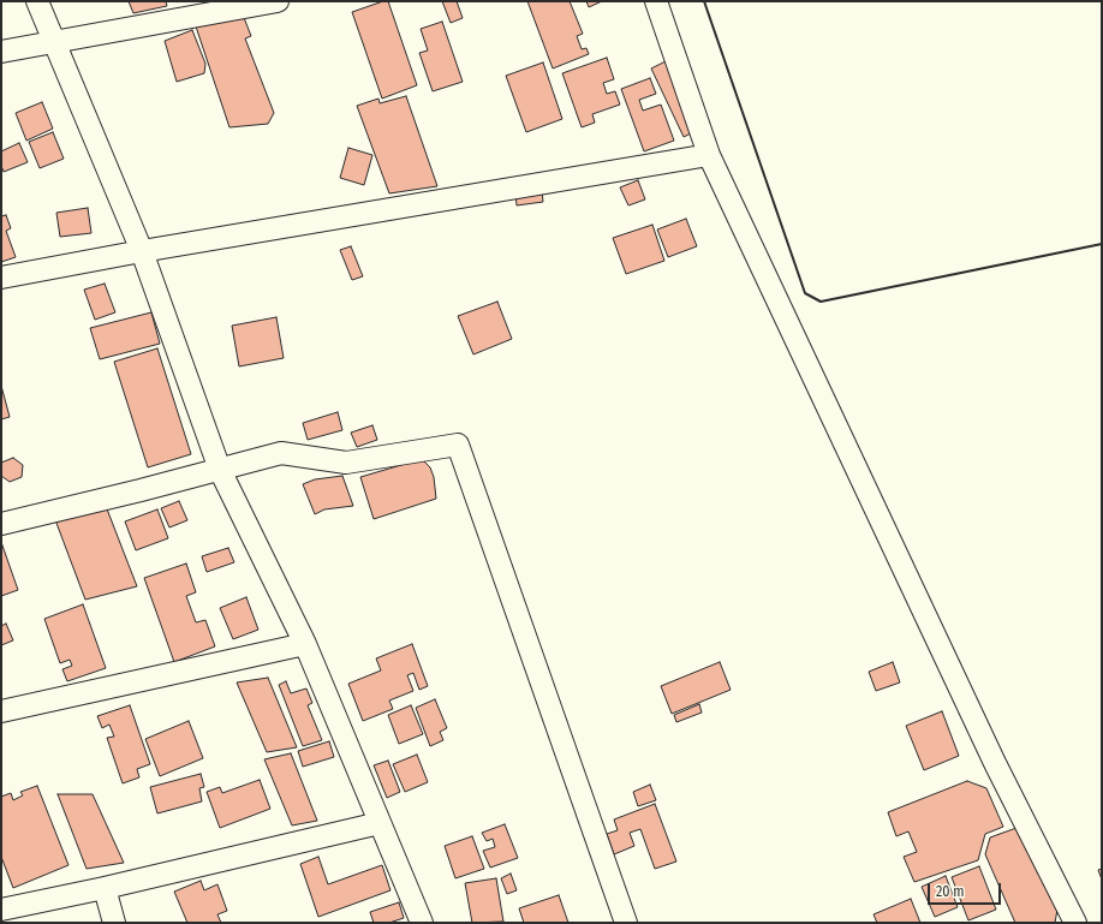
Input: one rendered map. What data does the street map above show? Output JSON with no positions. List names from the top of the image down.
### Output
{
  "scale_bar": "20 m"
}
